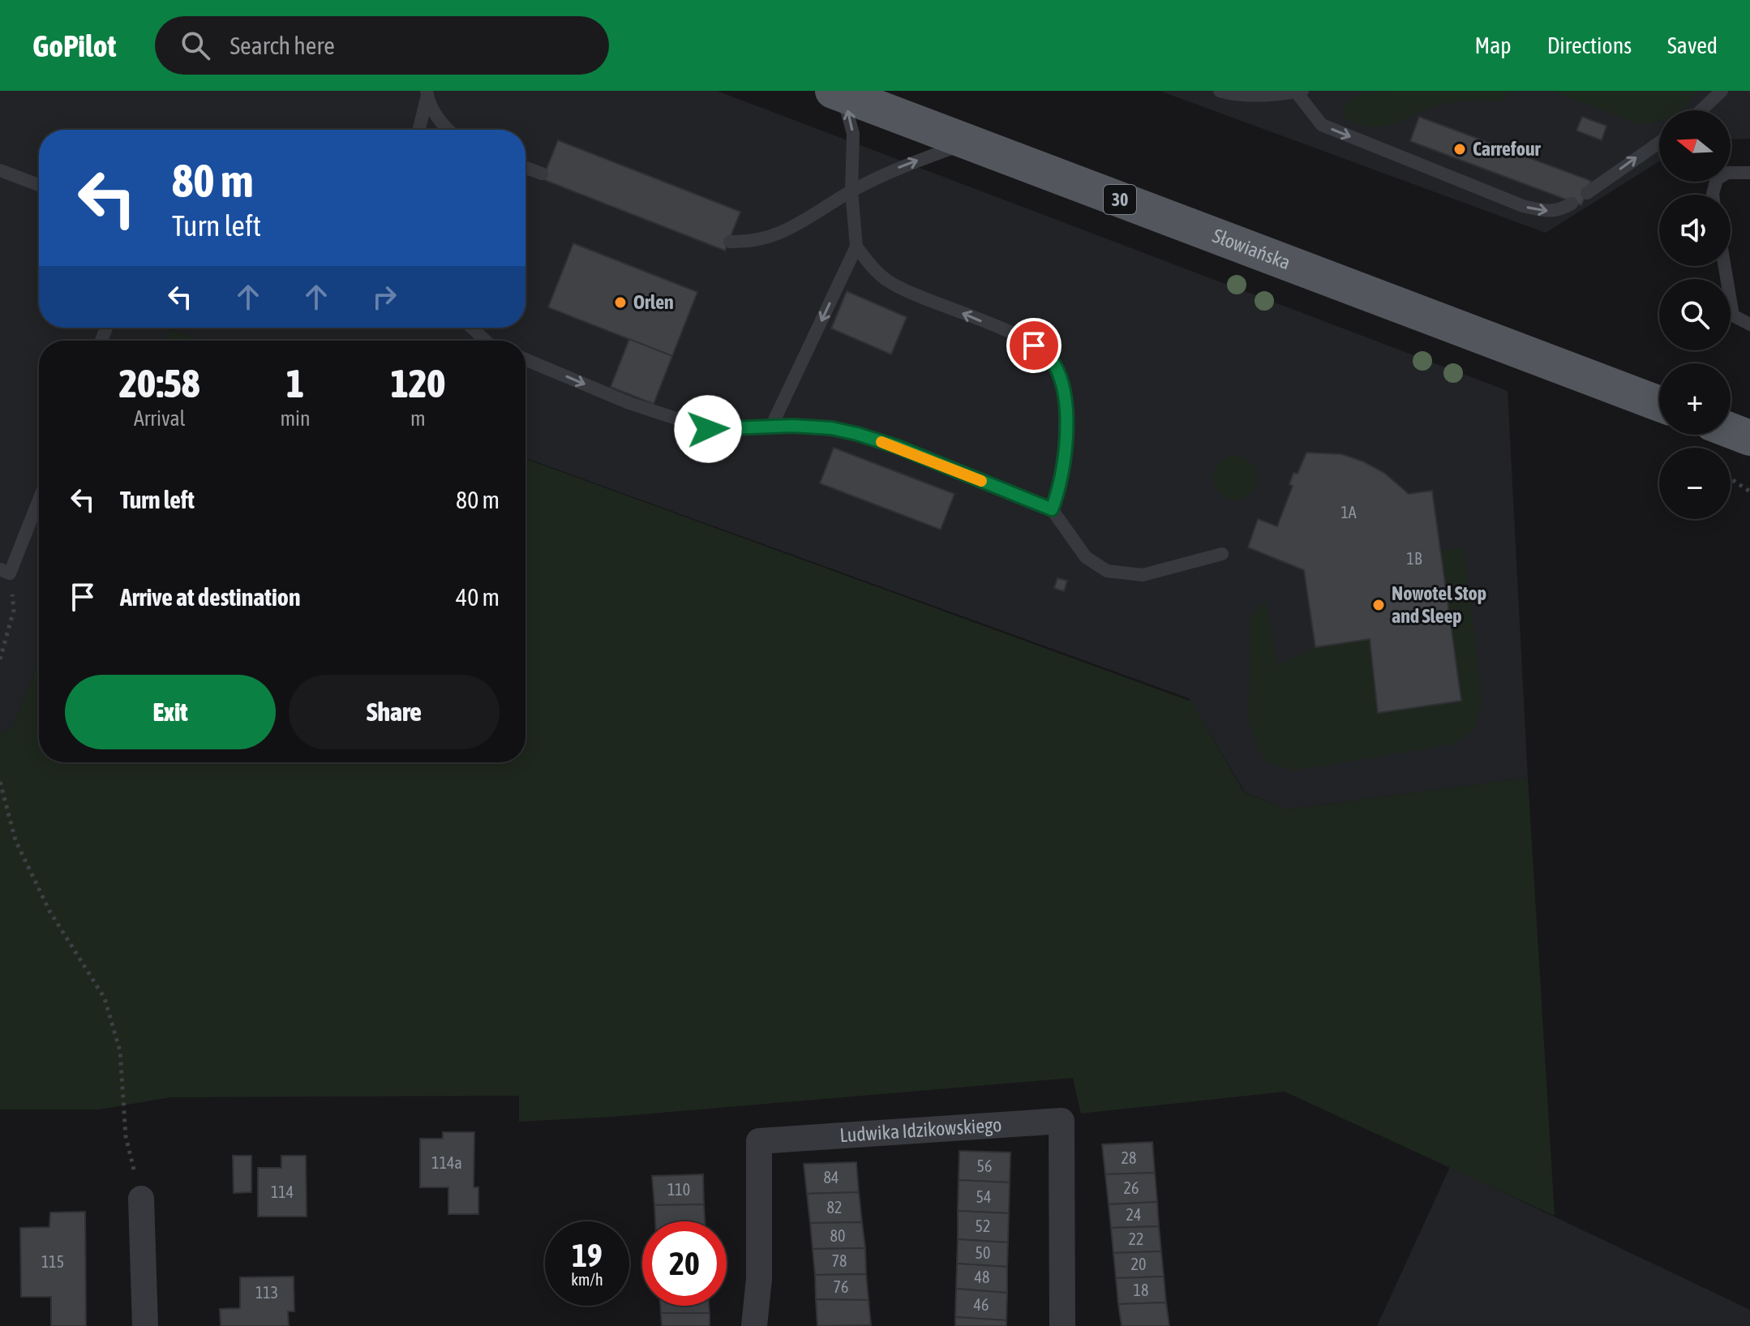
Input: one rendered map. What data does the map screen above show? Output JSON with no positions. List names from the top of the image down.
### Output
{
  "streets": {
    "main road": ["30", "Słowiańska"],
    "street": ["Ludwika Idzikowskiego"]
  },
  "places": ["Carrefour", "Orlen", "Nowotel Stop and Sleep"],
  "house_numbers": [
    "1A",
    "1B",
    "28",
    "114a",
    "56",
    "84",
    "26",
    "110",
    "114",
    "54",
    "82",
    "24",
    "52",
    "80",
    "22",
    "50",
    "78",
    "115",
    "20",
    "48",
    "76",
    "18",
    "113",
    "46"
  ],
  "north": "left",
  "page": {
    "header": "GoPilot",
    "search": "Search here",
    "nav": ["Map", "Directions", "Saved"],
    "map_buttons": ["+", "−"],
    "turn": ["80 m", "Turn left"],
    "eta": [
      "20:58",
      "Arrival",
      "1",
      "min",
      "120",
      "m"
    ],
    "list": [
      {
        "name": "Turn left",
        "value": "80 m"
      },
      {
        "name": "Arrive at destination",
        "value": "40 m"
      }
    ],
    "buttons": ["Exit", "Share"],
    "speed": "19 km/h",
    "limit": "20"
  }
}
